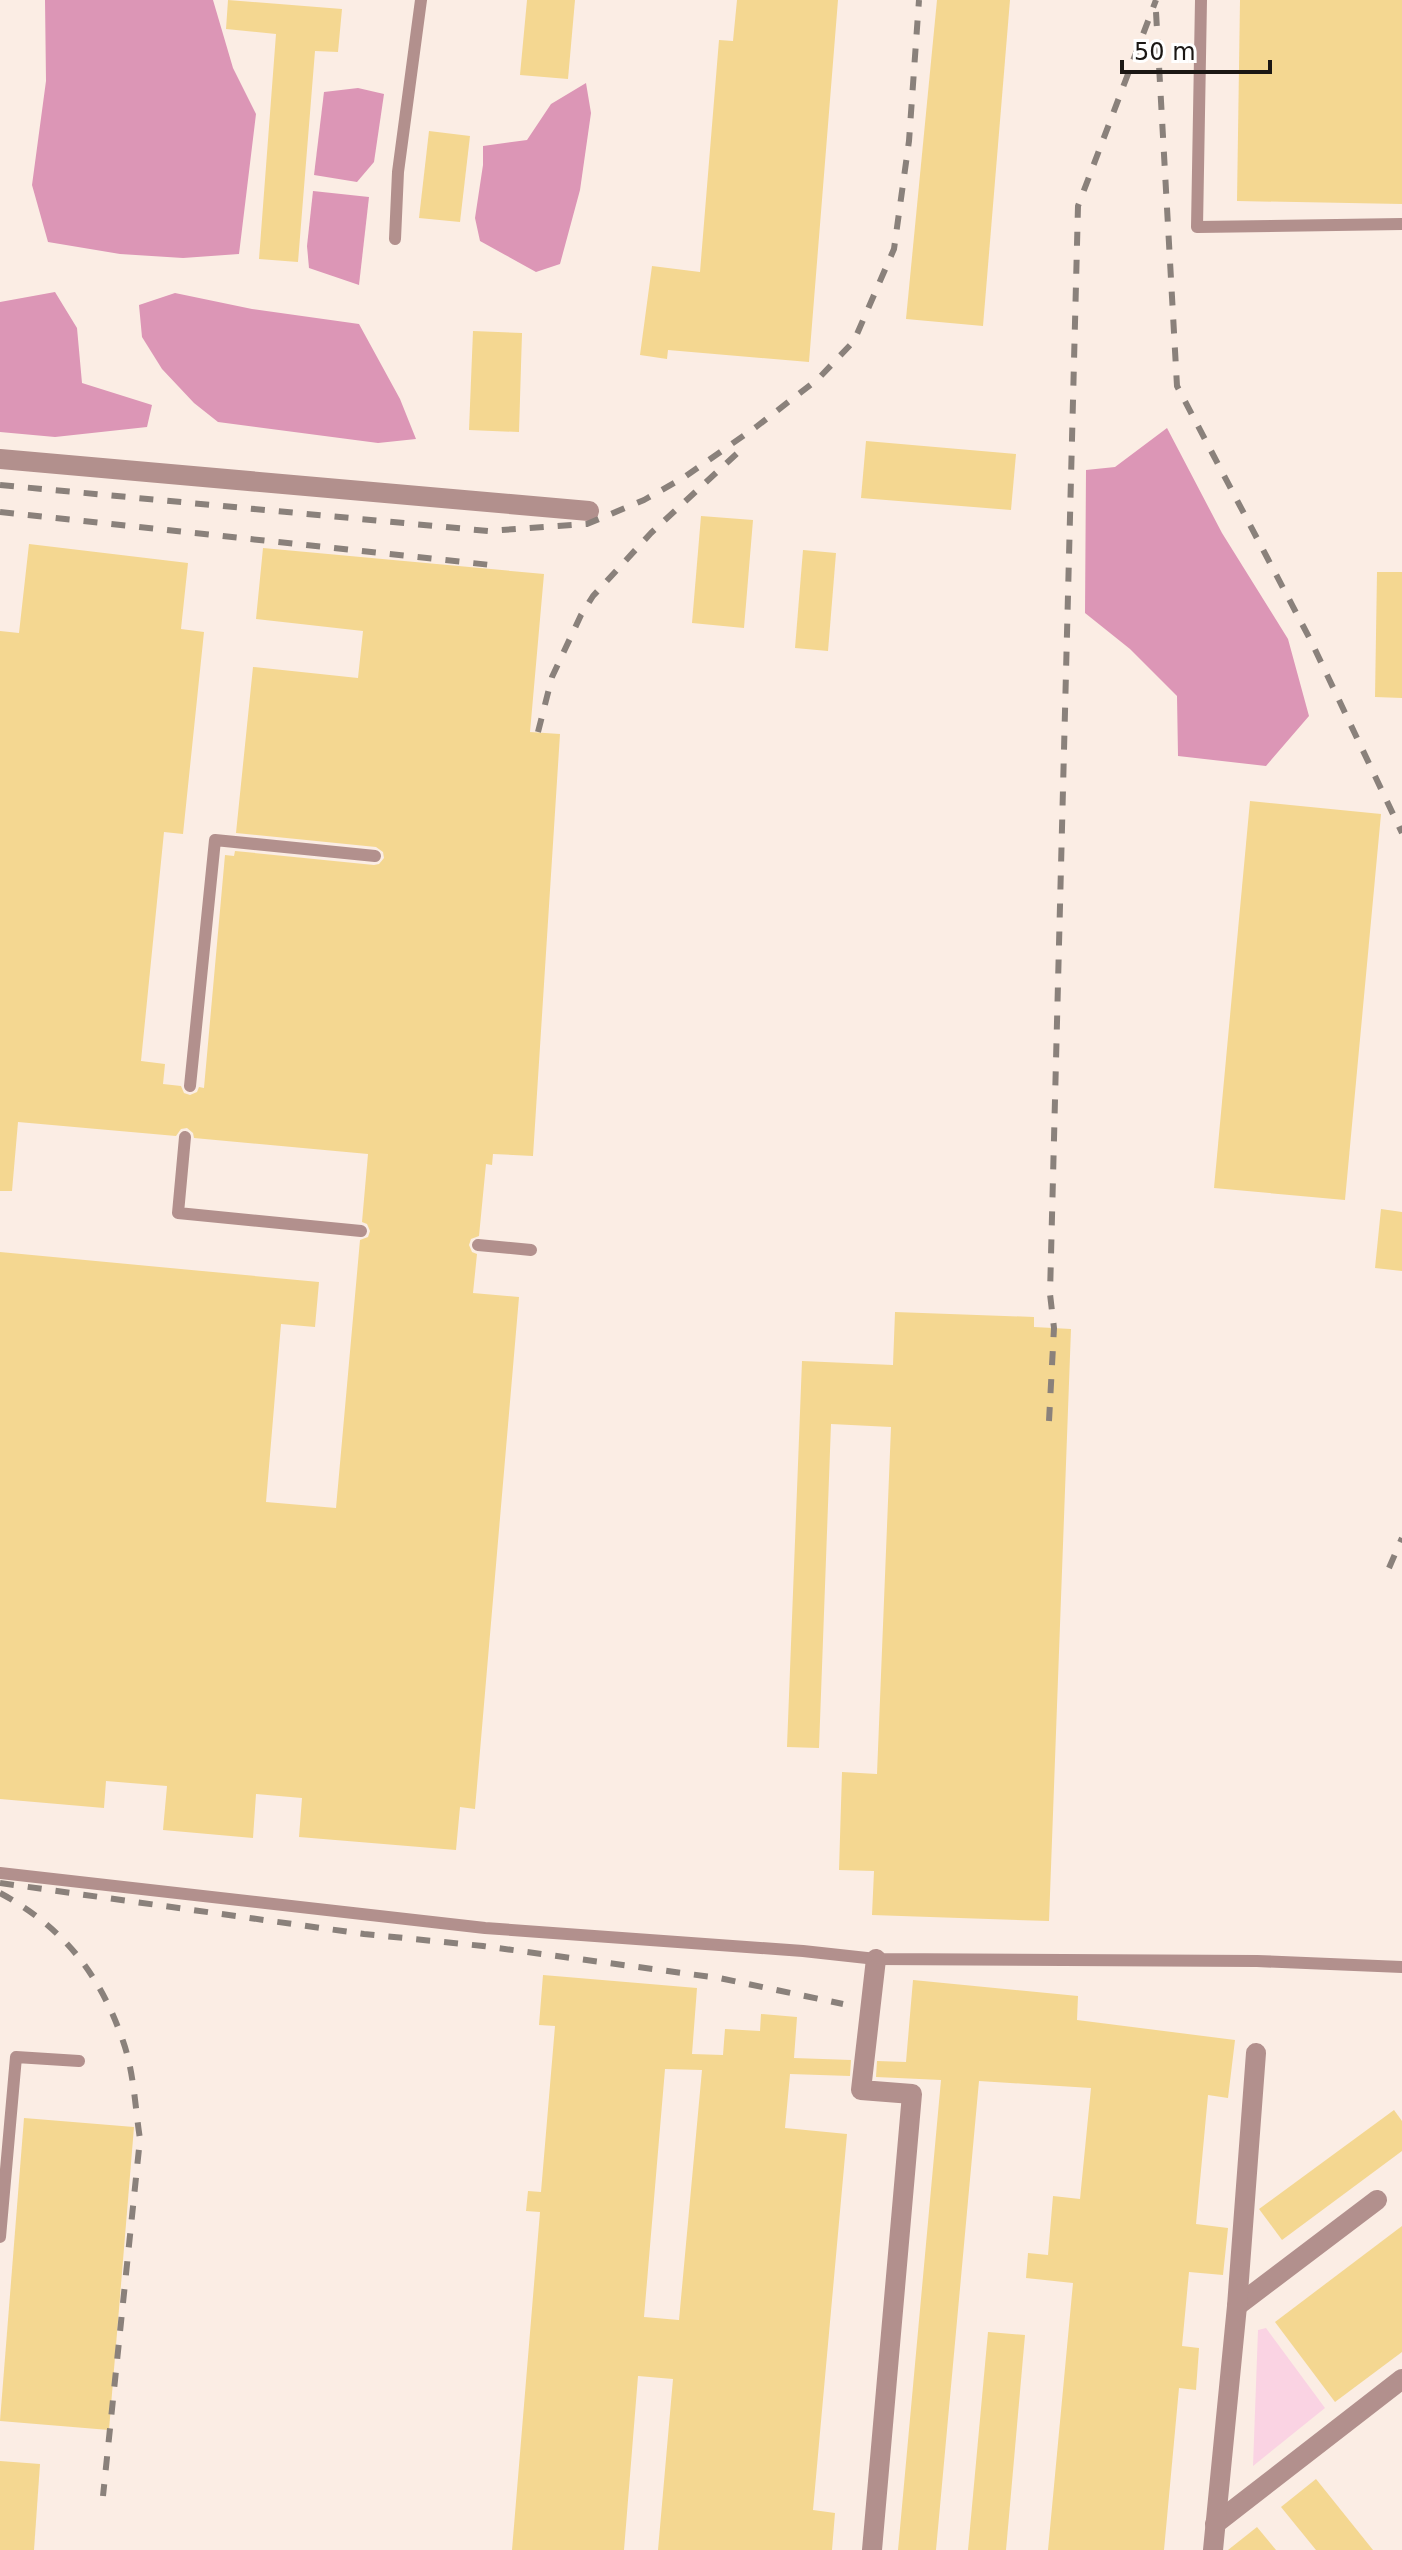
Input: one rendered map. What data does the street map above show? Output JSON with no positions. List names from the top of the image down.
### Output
{
  "scale_bar": "50 m"
}
